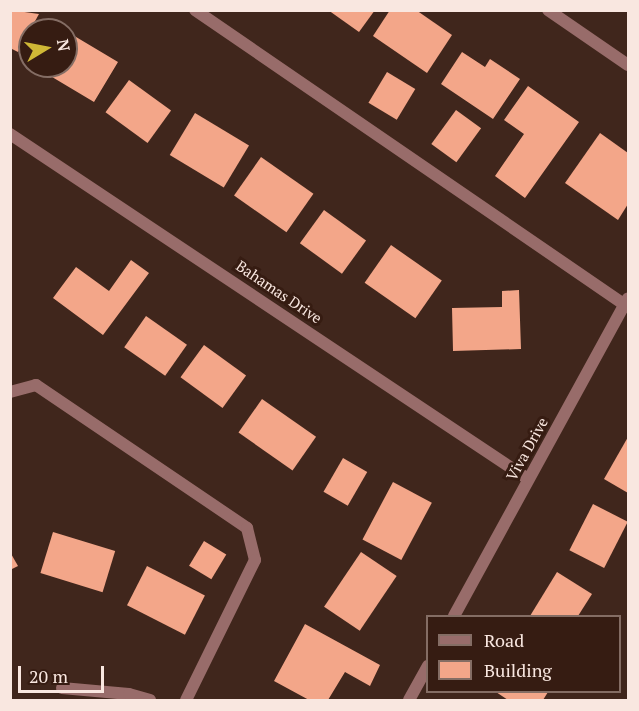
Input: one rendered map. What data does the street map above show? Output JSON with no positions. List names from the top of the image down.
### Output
{
  "streets": {
    "street": ["Bahamas Drive", "Viva Drive"]
  },
  "crossings": [
    ["Bahamas Drive", "Viva Drive"]
  ],
  "legend": ["Road", "Building"],
  "scale_bar": "20 m",
  "north": "right"
}
